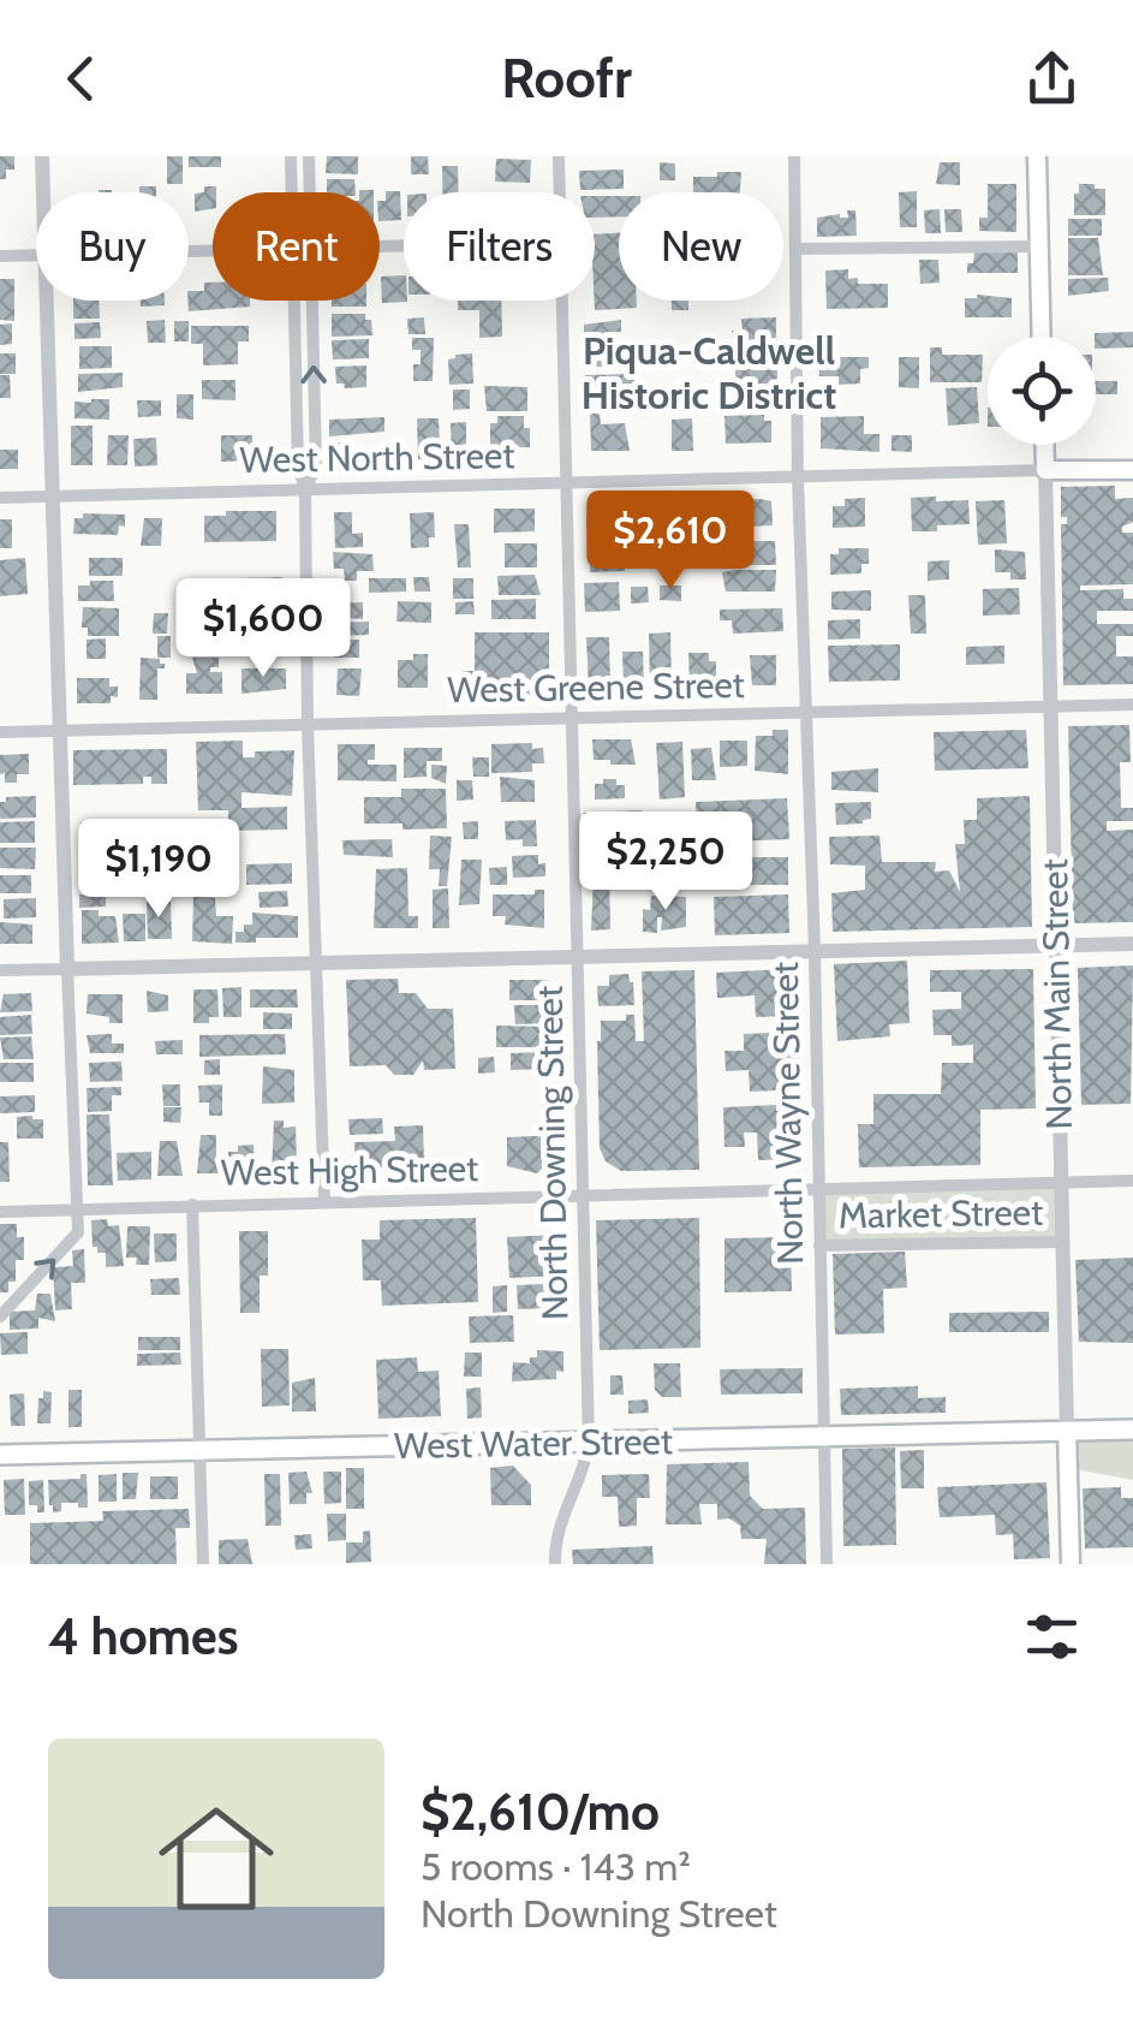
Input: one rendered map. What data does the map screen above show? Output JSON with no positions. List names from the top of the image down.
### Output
{
  "streets": {
    "main road": ["North Main Street", "West Water Street"],
    "street": [
      "West North Street",
      "West Greene Street",
      "North Wayne Street",
      "North Downing Street",
      "West High Street",
      "Market Street"
    ]
  },
  "crossings": [
    ["West North Street", "North Main Street"],
    ["West North Street", "North Wayne Street"],
    ["West North Street", "North Downing Street"],
    ["West Greene Street", "North Main Street"],
    ["West Greene Street", "North Wayne Street"],
    ["West Greene Street", "North Downing Street"],
    ["North Main Street", "West High Street"],
    ["North Main Street", "Market Street"],
    ["North Main Street", "West Water Street"],
    ["North Wayne Street", "West High Street"],
    ["North Wayne Street", "Market Street"],
    ["North Wayne Street", "West Water Street"],
    ["North Downing Street", "West High Street"],
    ["North Downing Street", "West Water Street"]
  ],
  "districts": ["Piqua-Caldwell Historic District"],
  "page": {
    "header": "Roofr",
    "chip": [
      "Buy",
      "Rent",
      "Filters",
      "New"
    ],
    "price": [
      "$2,610",
      "$1,600",
      "$2,250",
      "$1,190"
    ],
    "heading": "4 homes",
    "list": [
      {
        "name": "$2,610/mo",
        "note": "5 rooms · 143 m² · North Downing Street"
      }
    ]
  }
}
